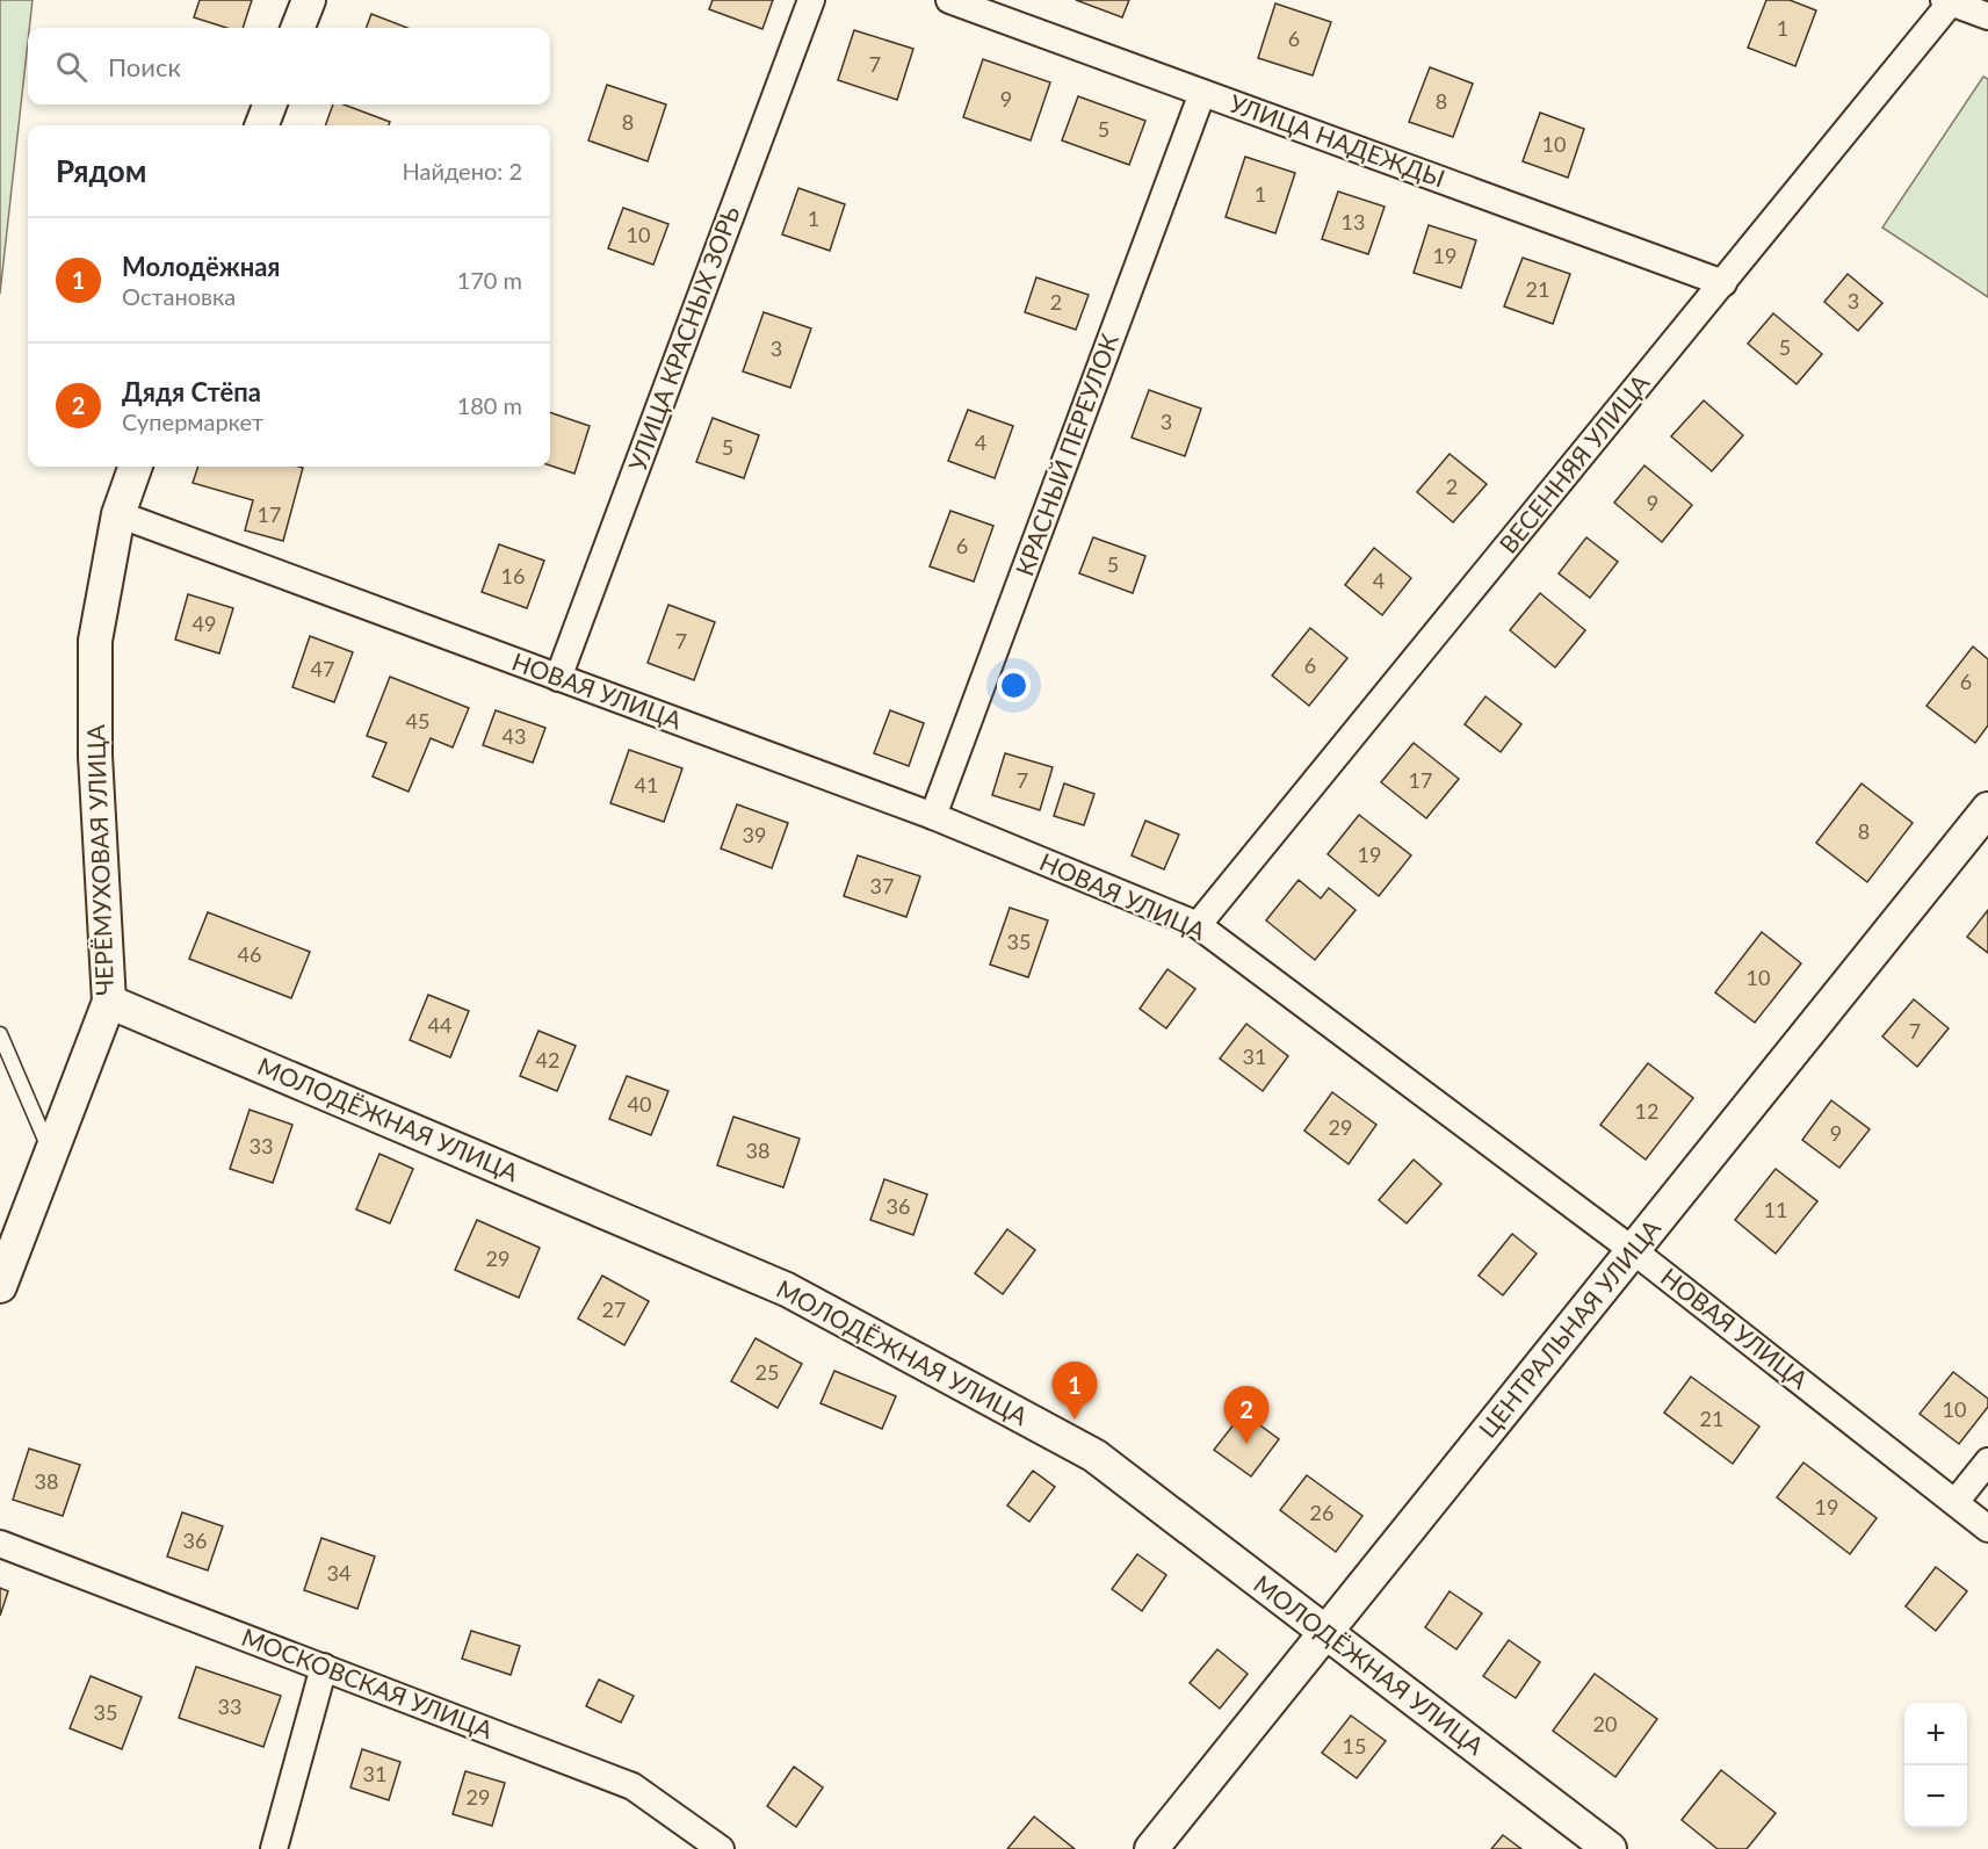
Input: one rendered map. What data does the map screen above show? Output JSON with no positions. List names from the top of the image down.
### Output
{
  "streets": {
    "street": [
      "УЛИЦА НАДЕЖДЫ",
      "УЛИЦА КРАСНЫХ ЗОРЬ",
      "КРАСНЫЙ ПЕРЕУЛОК",
      "ВЕСЕННЯЯ УЛИЦА",
      "НОВАЯ УЛИЦА",
      "ЧЕРЁМУХОВАЯ УЛИЦА",
      "МОЛОДЁЖНАЯ УЛИЦА",
      "ЦЕНТРАЛЬНАЯ УЛИЦА",
      "МОСКОВСКАЯ УЛИЦА"
    ]
  },
  "crossings": [
    ["УЛИЦА НАДЕЖДЫ", "КРАСНЫЙ ПЕРЕУЛОК"],
    ["УЛИЦА НАДЕЖДЫ", "ВЕСЕННЯЯ УЛИЦА"],
    ["УЛИЦА КРАСНЫХ ЗОРЬ", "НОВАЯ УЛИЦА"],
    ["КРАСНЫЙ ПЕРЕУЛОК", "НОВАЯ УЛИЦА"],
    ["ВЕСЕННЯЯ УЛИЦА", "НОВАЯ УЛИЦА"],
    ["НОВАЯ УЛИЦА", "ЧЕРЁМУХОВАЯ УЛИЦА"],
    ["НОВАЯ УЛИЦА", "ЦЕНТРАЛЬНАЯ УЛИЦА"],
    ["ЧЕРЁМУХОВАЯ УЛИЦА", "МОЛОДЁЖНАЯ УЛИЦА"],
    ["МОЛОДЁЖНАЯ УЛИЦА", "ЦЕНТРАЛЬНАЯ УЛИЦА"]
  ],
  "house_numbers": [
    "1",
    "6",
    "7",
    "9",
    "8",
    "8",
    "5",
    "10",
    "1",
    "1",
    "13",
    "10",
    "19",
    "21",
    "3",
    "2",
    "5",
    "3",
    "3",
    "4",
    "5",
    "2",
    "9",
    "17",
    "6",
    "5",
    "16",
    "4",
    "49",
    "7",
    "6",
    "47",
    "6",
    "45",
    "43",
    "7",
    "17",
    "41",
    "8",
    "39",
    "19",
    "37",
    "35",
    "46",
    "10",
    "44",
    "7",
    "31",
    "42",
    "40",
    "12",
    "29",
    "9",
    "33",
    "38",
    "36",
    "11",
    "29",
    "27",
    "25",
    "10",
    "21",
    "38",
    "19",
    "26",
    "36",
    "34",
    "33",
    "35",
    "20",
    "15",
    "31",
    "29"
  ],
  "page": {
    "search": "Поиск",
    "heading": ["Рядом", "Найдено: 2"],
    "list": [
      {
        "mark": "1",
        "name": "Молодёжная",
        "note": "Остановка",
        "value": "170 m"
      },
      {
        "mark": "2",
        "name": "Дядя Стёпа",
        "note": "Супермаркет",
        "value": "180 m"
      }
    ],
    "pins": ["1", "2"],
    "map_buttons": ["+", "−"]
  }
}
